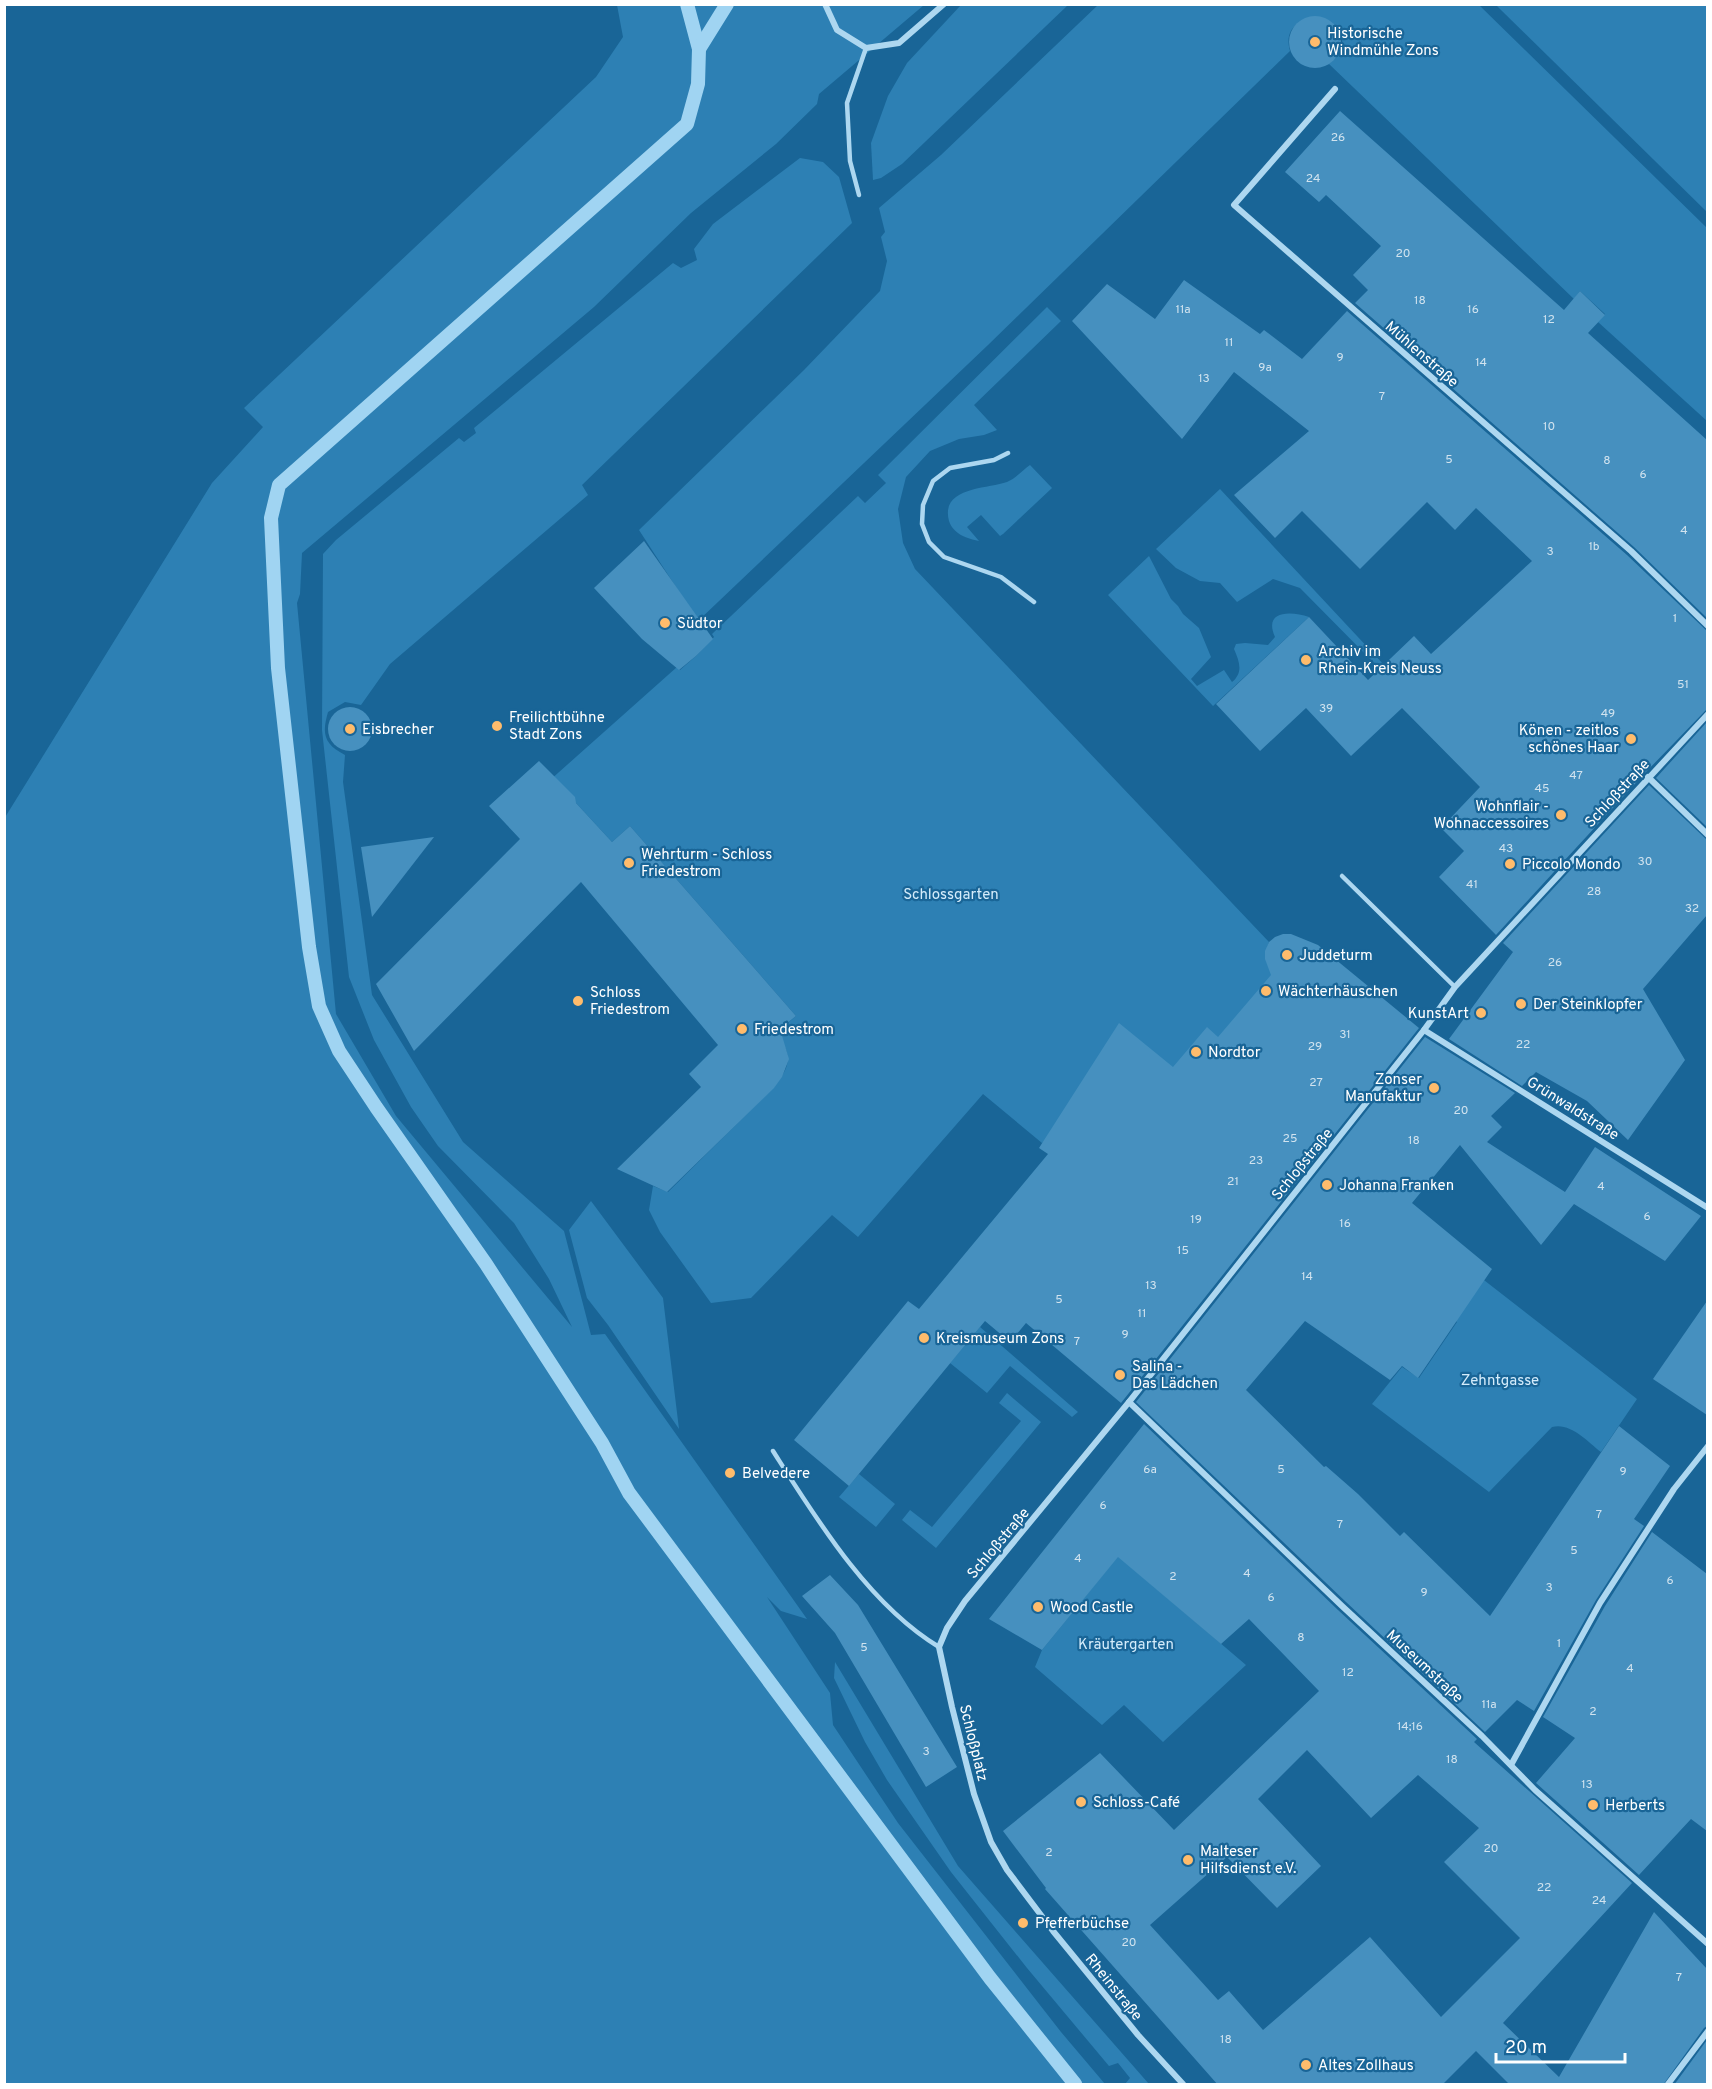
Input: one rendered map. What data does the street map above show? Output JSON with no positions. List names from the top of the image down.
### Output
{
  "streets": {
    "street": [
      "Mühlenstraße",
      "Schloßstraße",
      "Grünwaldstraße",
      "Museumstraße",
      "Schloßplatz",
      "Rheinstraße"
    ]
  },
  "crossings": [
    ["Schloßstraße", "Grünwaldstraße"],
    ["Schloßstraße", "Museumstraße"],
    ["Schloßstraße", "Schloßplatz"],
    ["Schloßplatz", "Rheinstraße"]
  ],
  "parks": ["Schlossgarten", "Zehntgasse", "Kräutergarten"],
  "places": [
    "Historische Windmühle Zons",
    "Südtor",
    "Archiv im Rhein-Kreis Neuss",
    "Freilichtbühne Stadt Zons",
    "Eisbrecher",
    "Könen - zeitlos schönes Haar",
    "Wohnflair - Wohnaccessoires",
    "Wehrturm - Schloss Friedestrom",
    "Piccolo Mondo",
    "Juddeturm",
    "Wächterhäuschen",
    "Schloss Friedestrom",
    "Der Steinklopfer",
    "KunstArt",
    "Friedestrom",
    "Nordtor",
    "Zonser Manufaktur",
    "Johanna Franken",
    "Kreismuseum Zons",
    "Salina - Das Lädchen",
    "Belvedere",
    "Wood Castle",
    "Schloss-Café",
    "Herberts",
    "Malteser Hilfsdienst e.V.",
    "Pfefferbüchse",
    "Altes Zollhaus"
  ],
  "house_numbers": [
    "26",
    "24",
    "20",
    "18",
    "11a",
    "16",
    "12",
    "11",
    "9",
    "14",
    "9a",
    "13",
    "7",
    "10",
    "5",
    "8",
    "6",
    "4",
    "1b",
    "3",
    "1",
    "51",
    "39",
    "49",
    "47",
    "45",
    "43",
    "30",
    "41",
    "28",
    "32",
    "26",
    "31",
    "22",
    "29",
    "27",
    "20",
    "25",
    "18",
    "23",
    "21",
    "4",
    "6",
    "19",
    "16",
    "15",
    "14",
    "13",
    "5",
    "11",
    "9",
    "7",
    "6a",
    "5",
    "9",
    "6",
    "7",
    "7",
    "5",
    "4",
    "4",
    "2",
    "6",
    "3",
    "9",
    "6",
    "8",
    "1",
    "5",
    "4",
    "12",
    "11a",
    "2",
    "14;16",
    "3",
    "18",
    "13",
    "20",
    "2",
    "22",
    "24",
    "20",
    "7",
    "18"
  ],
  "scale_bar": "20 m"
}
